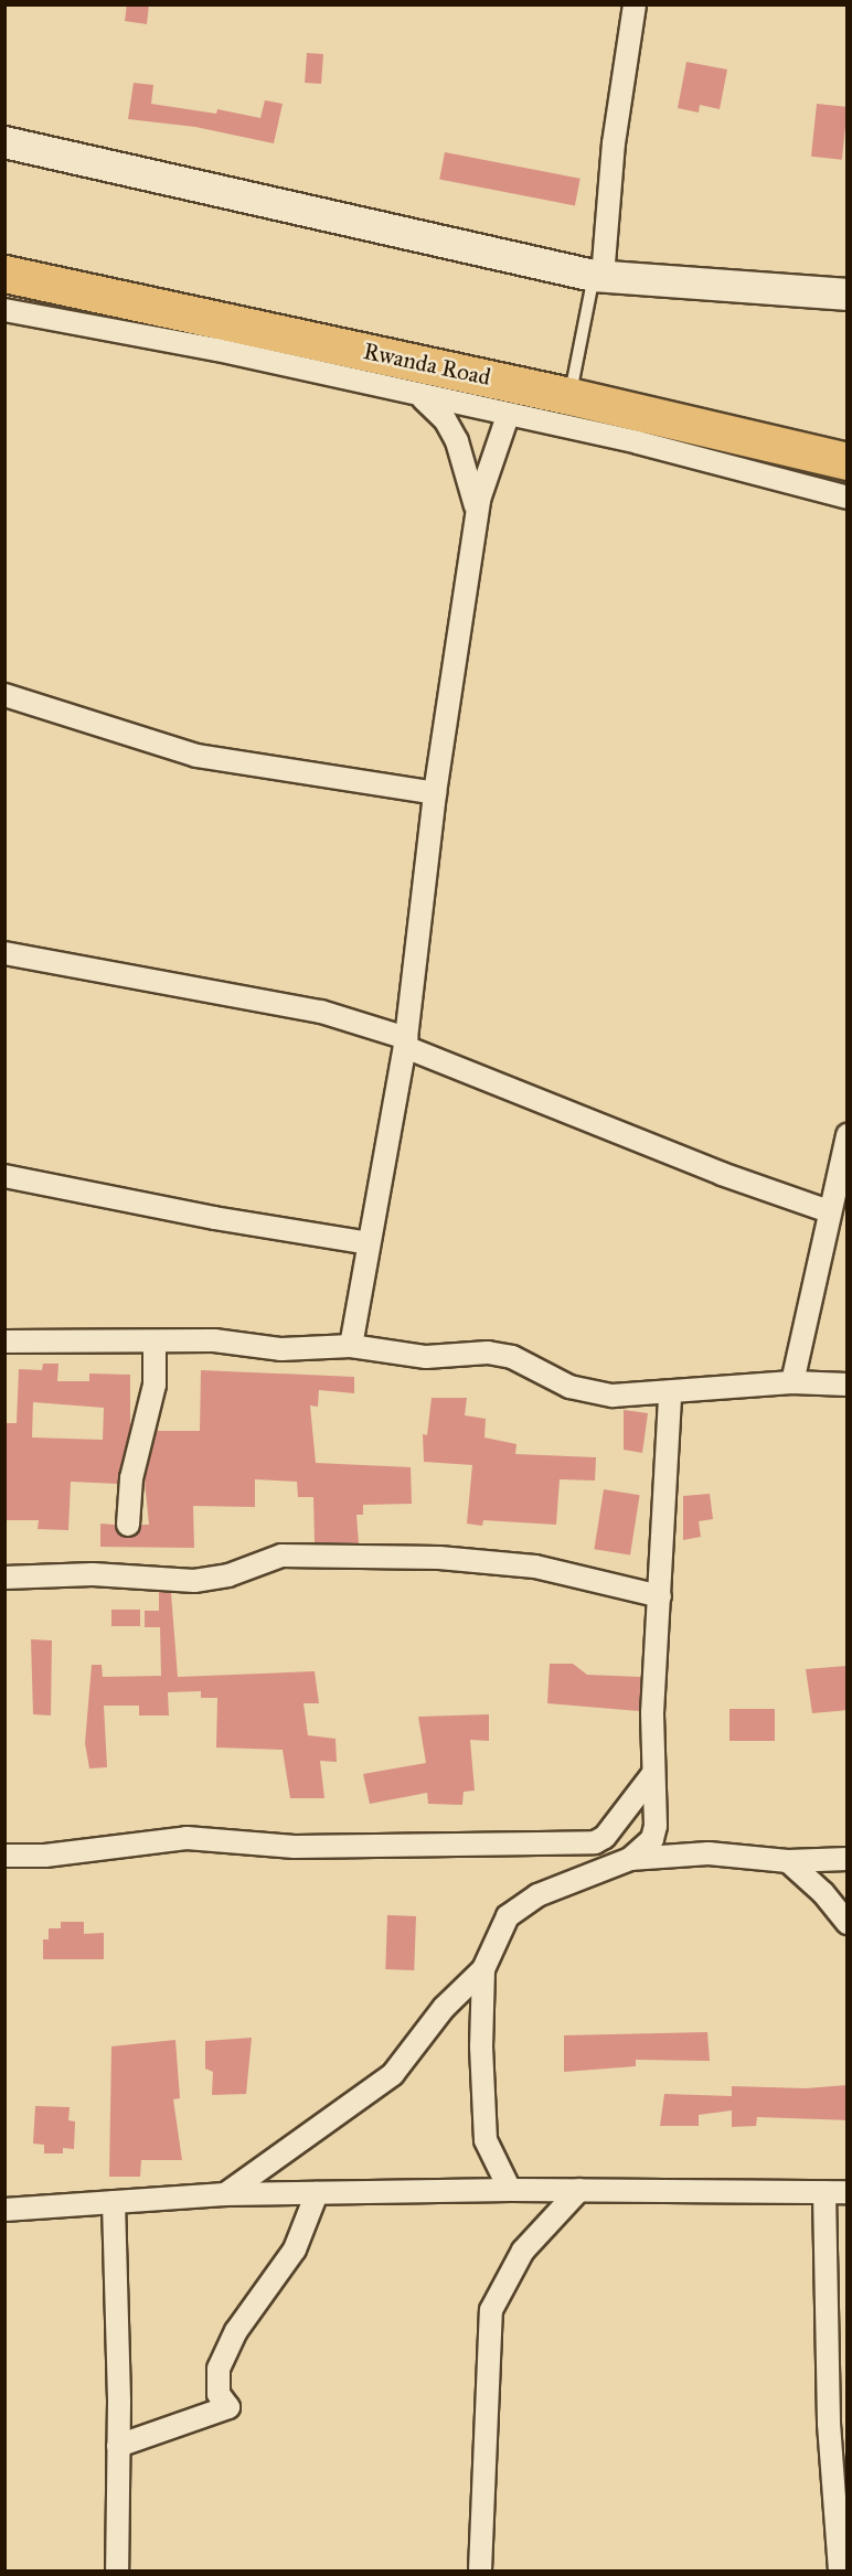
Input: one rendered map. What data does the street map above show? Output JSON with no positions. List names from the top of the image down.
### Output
{
  "streets": {
    "highway": ["Rwanda Road"]
  }
}
